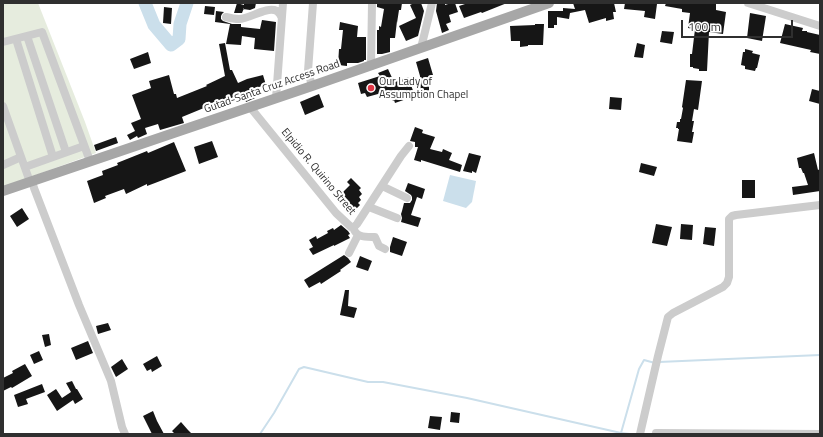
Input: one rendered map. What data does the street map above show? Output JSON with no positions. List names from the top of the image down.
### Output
{
  "streets": {
    "main road": ["Gutad-Santa Cruz Access Road"],
    "street": ["Elpidio R. Quirino Street"]
  },
  "crossings": [
    ["Gutad-Santa Cruz Access Road", "Elpidio R. Quirino Street"]
  ],
  "places": ["Our Lady of Assumption Chapel"],
  "scale_bar": "100 m"
}
